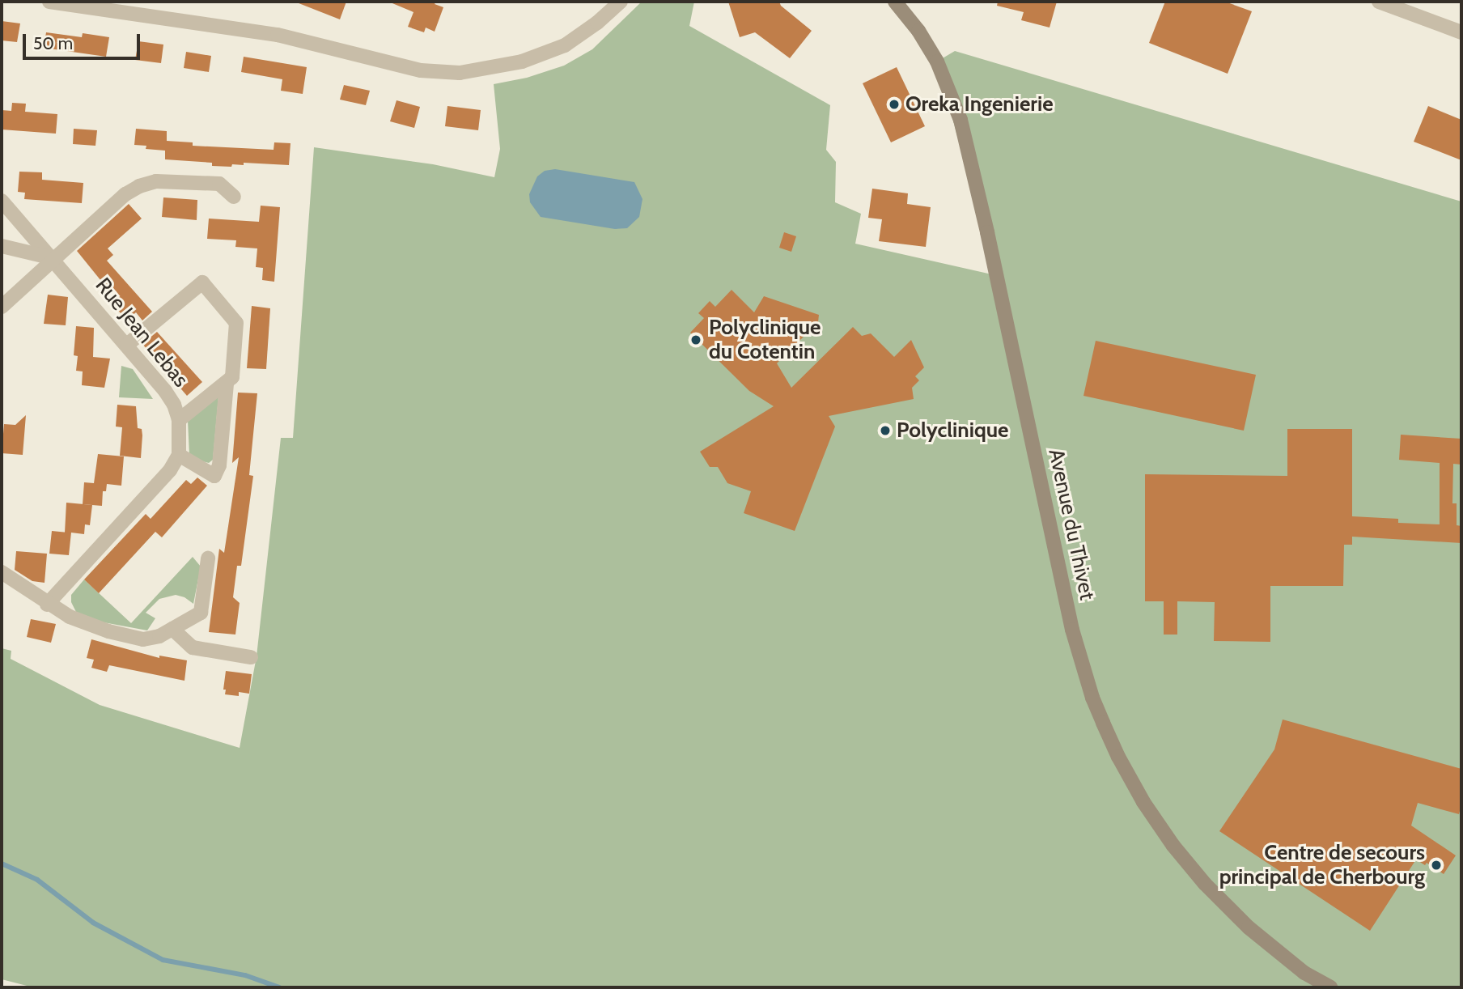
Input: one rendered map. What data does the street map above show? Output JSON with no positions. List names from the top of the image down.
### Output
{
  "streets": {
    "main road": ["Avenue du Thivet"],
    "street": ["Rue Jean Lebas"]
  },
  "places": [
    "Oreka Ingenierie",
    "Polyclinique du Cotentin",
    "Polyclinique",
    "Centre de secours principal de Cherbourg"
  ],
  "scale_bar": "50 m"
}
